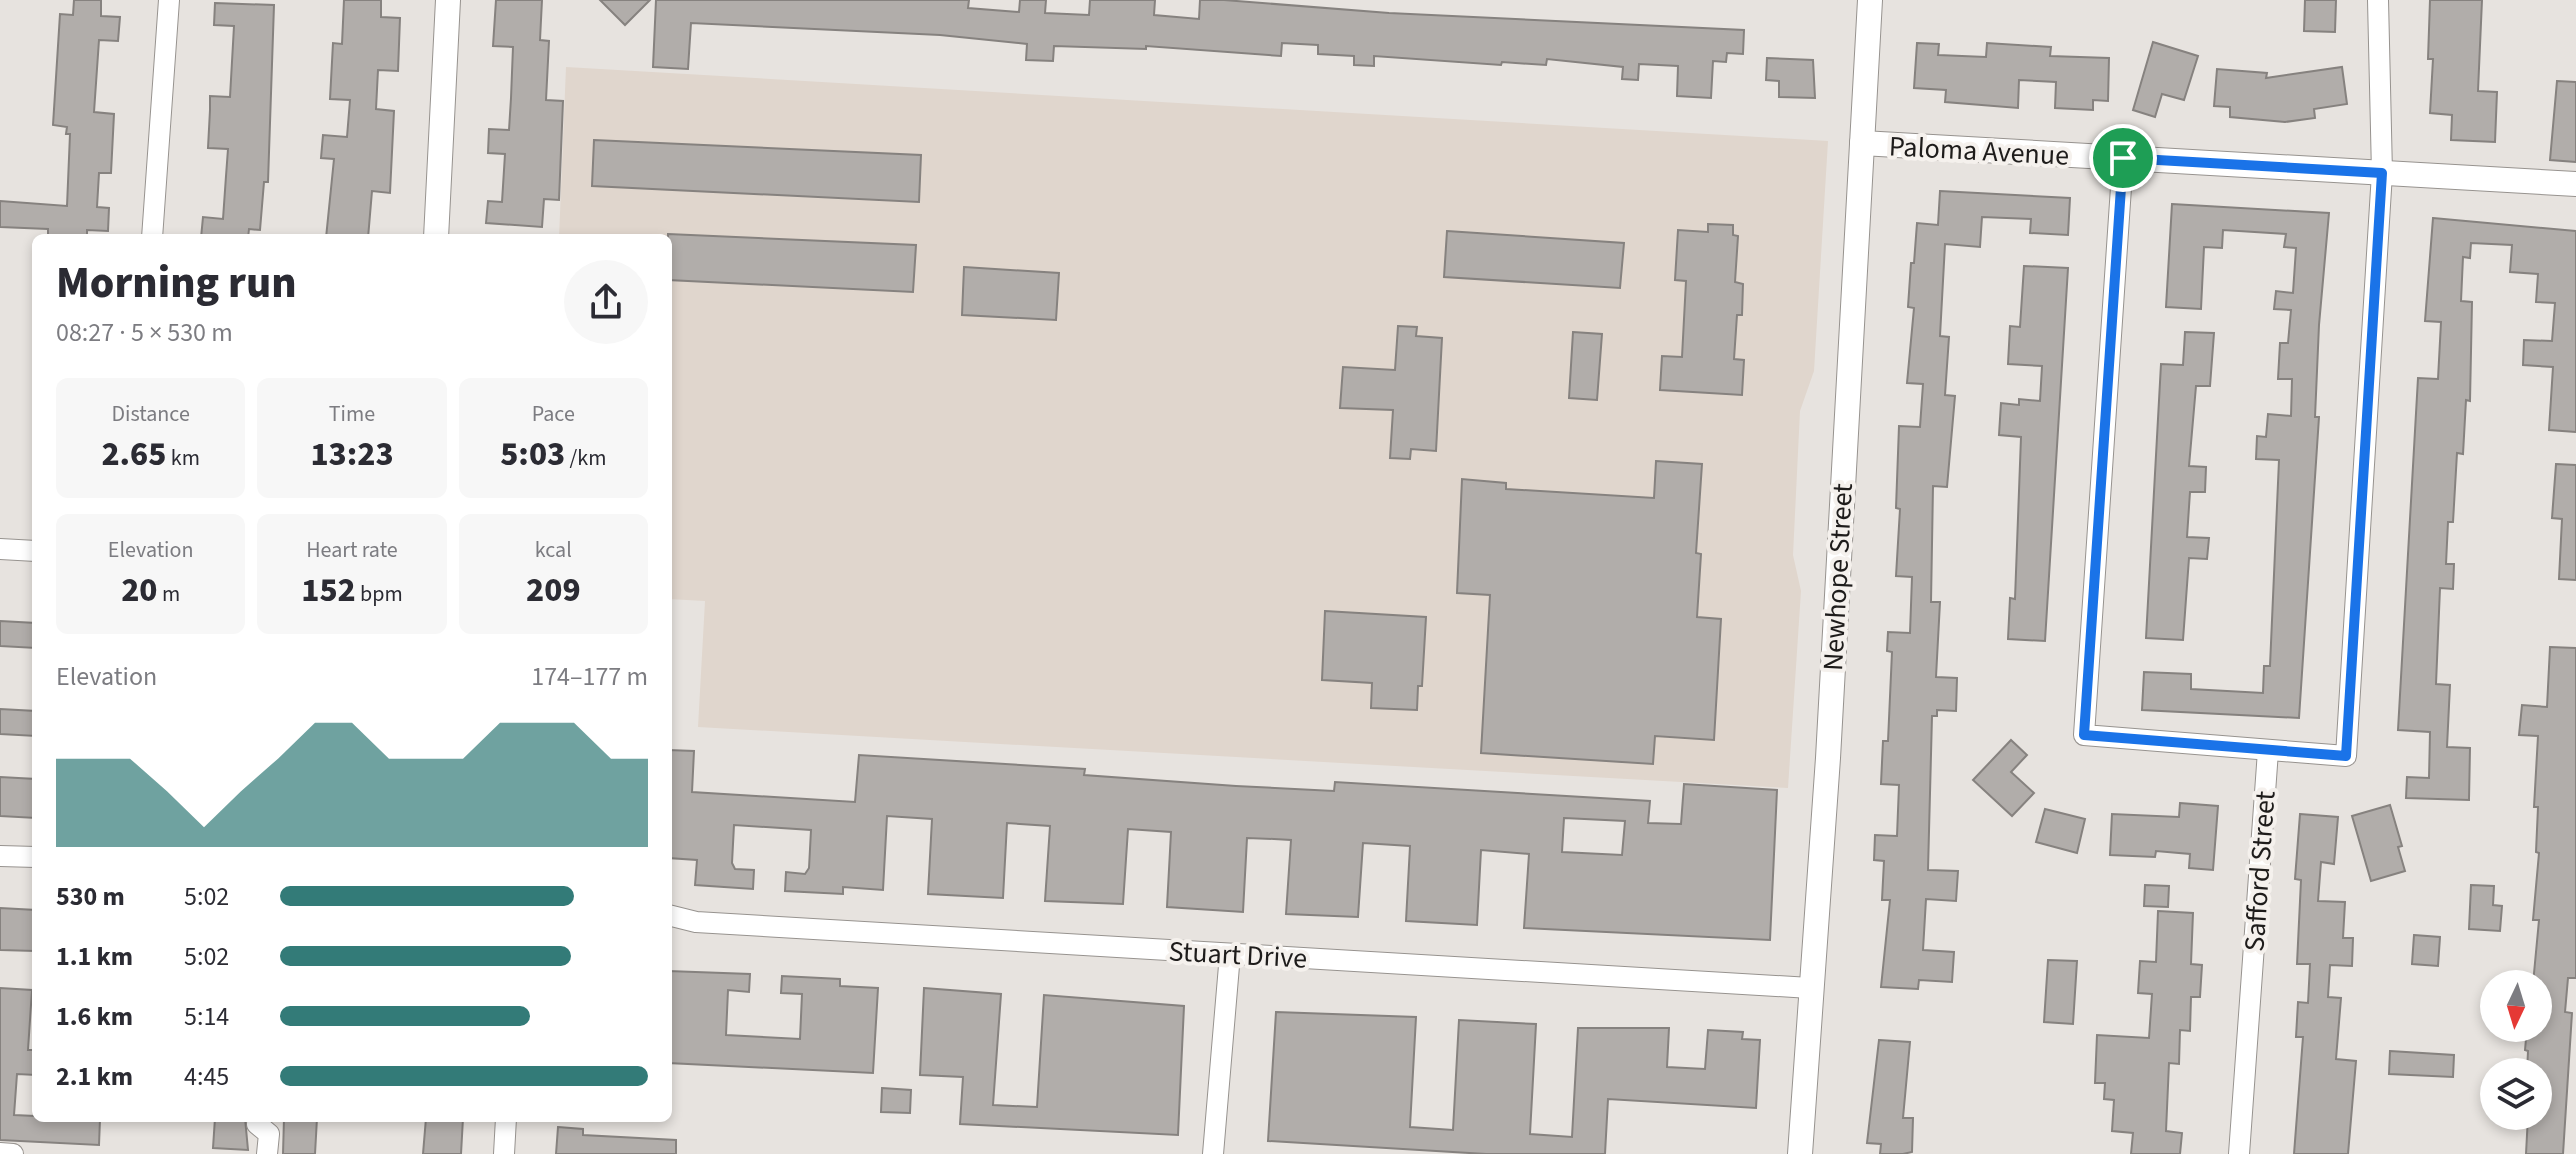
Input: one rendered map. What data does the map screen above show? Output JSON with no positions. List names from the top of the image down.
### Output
{
  "streets": {
    "street": [
      "Paloma Avenue",
      "Newhope Street",
      "Safford Street",
      "Stuart Drive"
    ]
  },
  "crossings": [
    ["Paloma Avenue", "Newhope Street"],
    ["Paloma Avenue", "Safford Street"],
    ["Newhope Street", "Stuart Drive"]
  ],
  "north": "bottom",
  "page": {
    "heading": ["Morning run", "08:27 · 5 × 530 m"],
    "stats": [
      ["Distance", "2.65 km"],
      ["Time", "13:23"],
      ["Pace", "5:03 /km"],
      ["Elevation", "20 m"],
      ["Heart rate", "152 bpm"],
      ["kcal", "209"]
    ],
    "chart": ["Elevation", "174–177 m"],
    "list": [
      {
        "name": "530 m",
        "note": "5:02"
      },
      {
        "name": "1.1 km",
        "note": "5:02"
      },
      {
        "name": "1.6 km",
        "note": "5:14"
      },
      {
        "name": "2.1 km",
        "note": "4:45"
      }
    ]
  }
}
